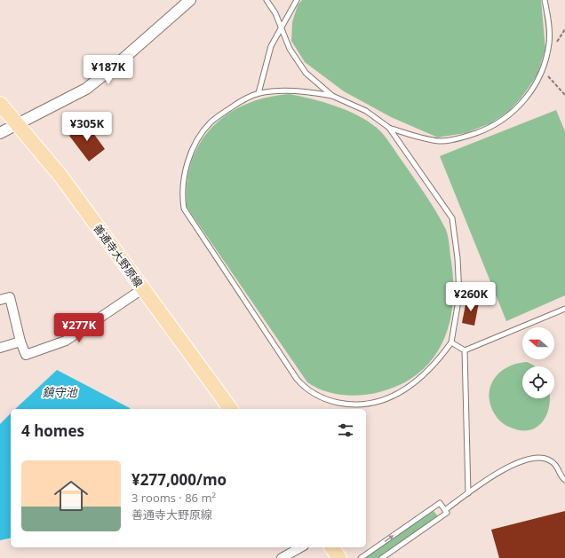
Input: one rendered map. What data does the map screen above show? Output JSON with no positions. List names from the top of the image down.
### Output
{
  "streets": {
    "main road": ["善通寺大野原線"]
  },
  "water": ["鎮守池"],
  "north": "left",
  "page": {
    "price": [
      "¥187K",
      "¥305K",
      "¥260K",
      "¥277K"
    ],
    "heading": "4 homes",
    "list": [
      {
        "name": "¥277,000/mo",
        "note": "3 rooms · 86 m² · 善通寺大野原線"
      }
    ]
  }
}
